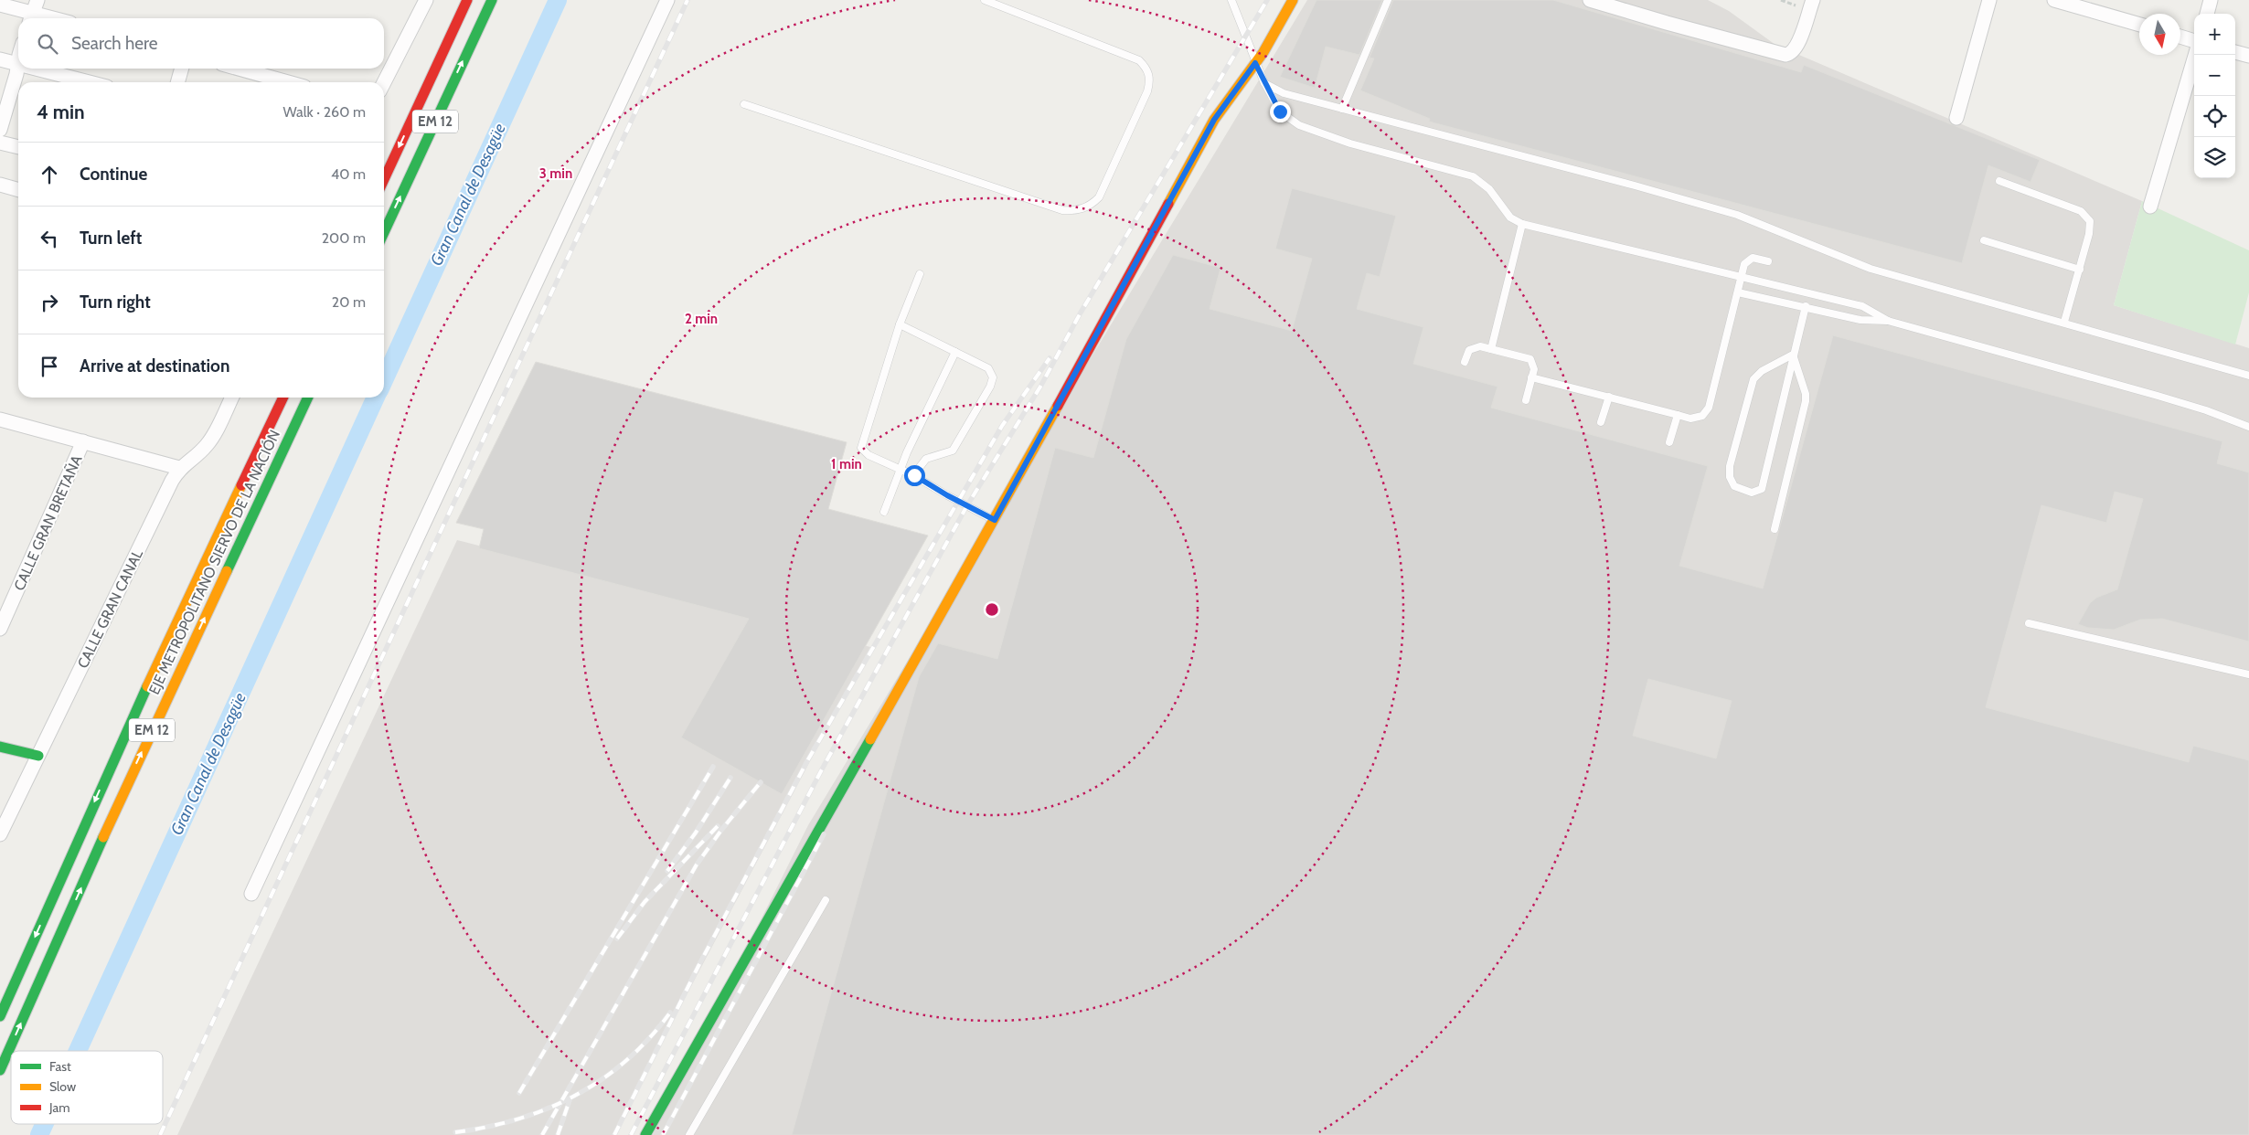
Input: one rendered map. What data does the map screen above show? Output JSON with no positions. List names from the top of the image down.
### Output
{
  "streets": {
    "main road": ["EM 12", "EJE METROPOLITANO SIERVO DE LA NACIÓN"],
    "street": ["CALLE GRAN BRETAÑA", "CALLE GRAN CANAL"]
  },
  "water": ["Gran Canal de Desagüe"],
  "legend": ["Fast", "Slow", "Jam"],
  "north": "bottom",
  "page": {
    "map_buttons": ["+", "−"],
    "search": "Search here",
    "heading": ["4 min", "Walk · 260 m"],
    "list": [
      ["Continue", "40 m"],
      ["Turn left", "200 m"],
      ["Turn right", "20 m"],
      "Arrive at destination"
    ]
  },
  "rings": ["3 min", "2 min", "1 min"]
}
